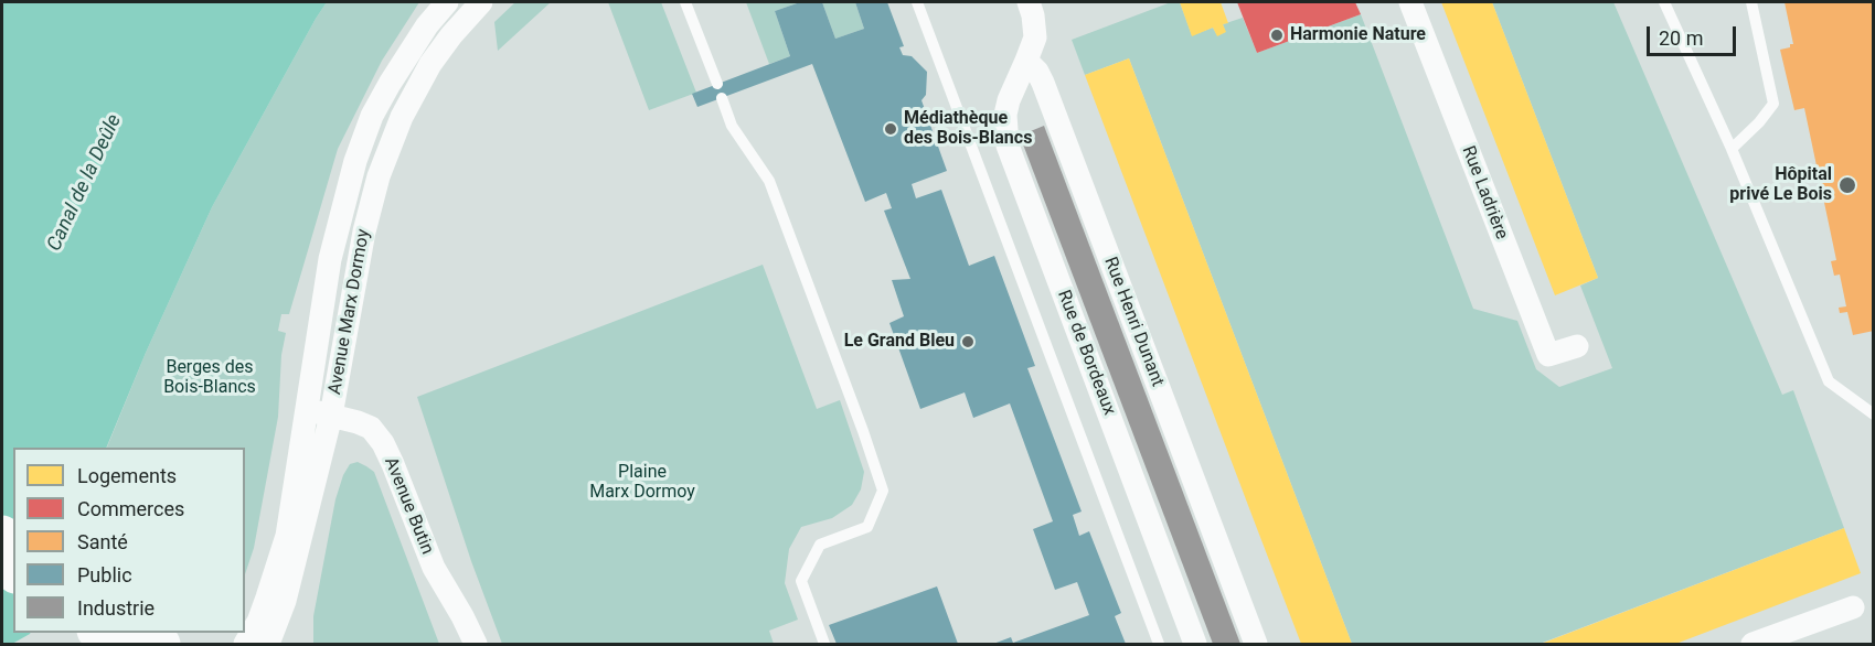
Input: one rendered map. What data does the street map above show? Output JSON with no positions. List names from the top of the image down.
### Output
{
  "streets": {
    "street": [
      "Rue Ladrière",
      "Avenue Marx Dormoy",
      "Rue Henri Dunant",
      "Rue de Bordeaux",
      "Avenue Butin"
    ]
  },
  "crossings": [
    ["Avenue Marx Dormoy", "Avenue Butin"],
    ["Rue Henri Dunant", "Rue de Bordeaux"]
  ],
  "water": ["Canal de la Deûle"],
  "parks": ["Berges des Bois-Blancs", "Plaine Marx Dormoy"],
  "places": [
    "Harmonie Nature",
    "Médiathèque des Bois-Blancs",
    "Hôpital privé Le Bois",
    "Le Grand Bleu"
  ],
  "legend": [
    "Logements",
    "Commerces",
    "Santé",
    "Public",
    "Industrie"
  ],
  "scale_bar": "20 m"
}
